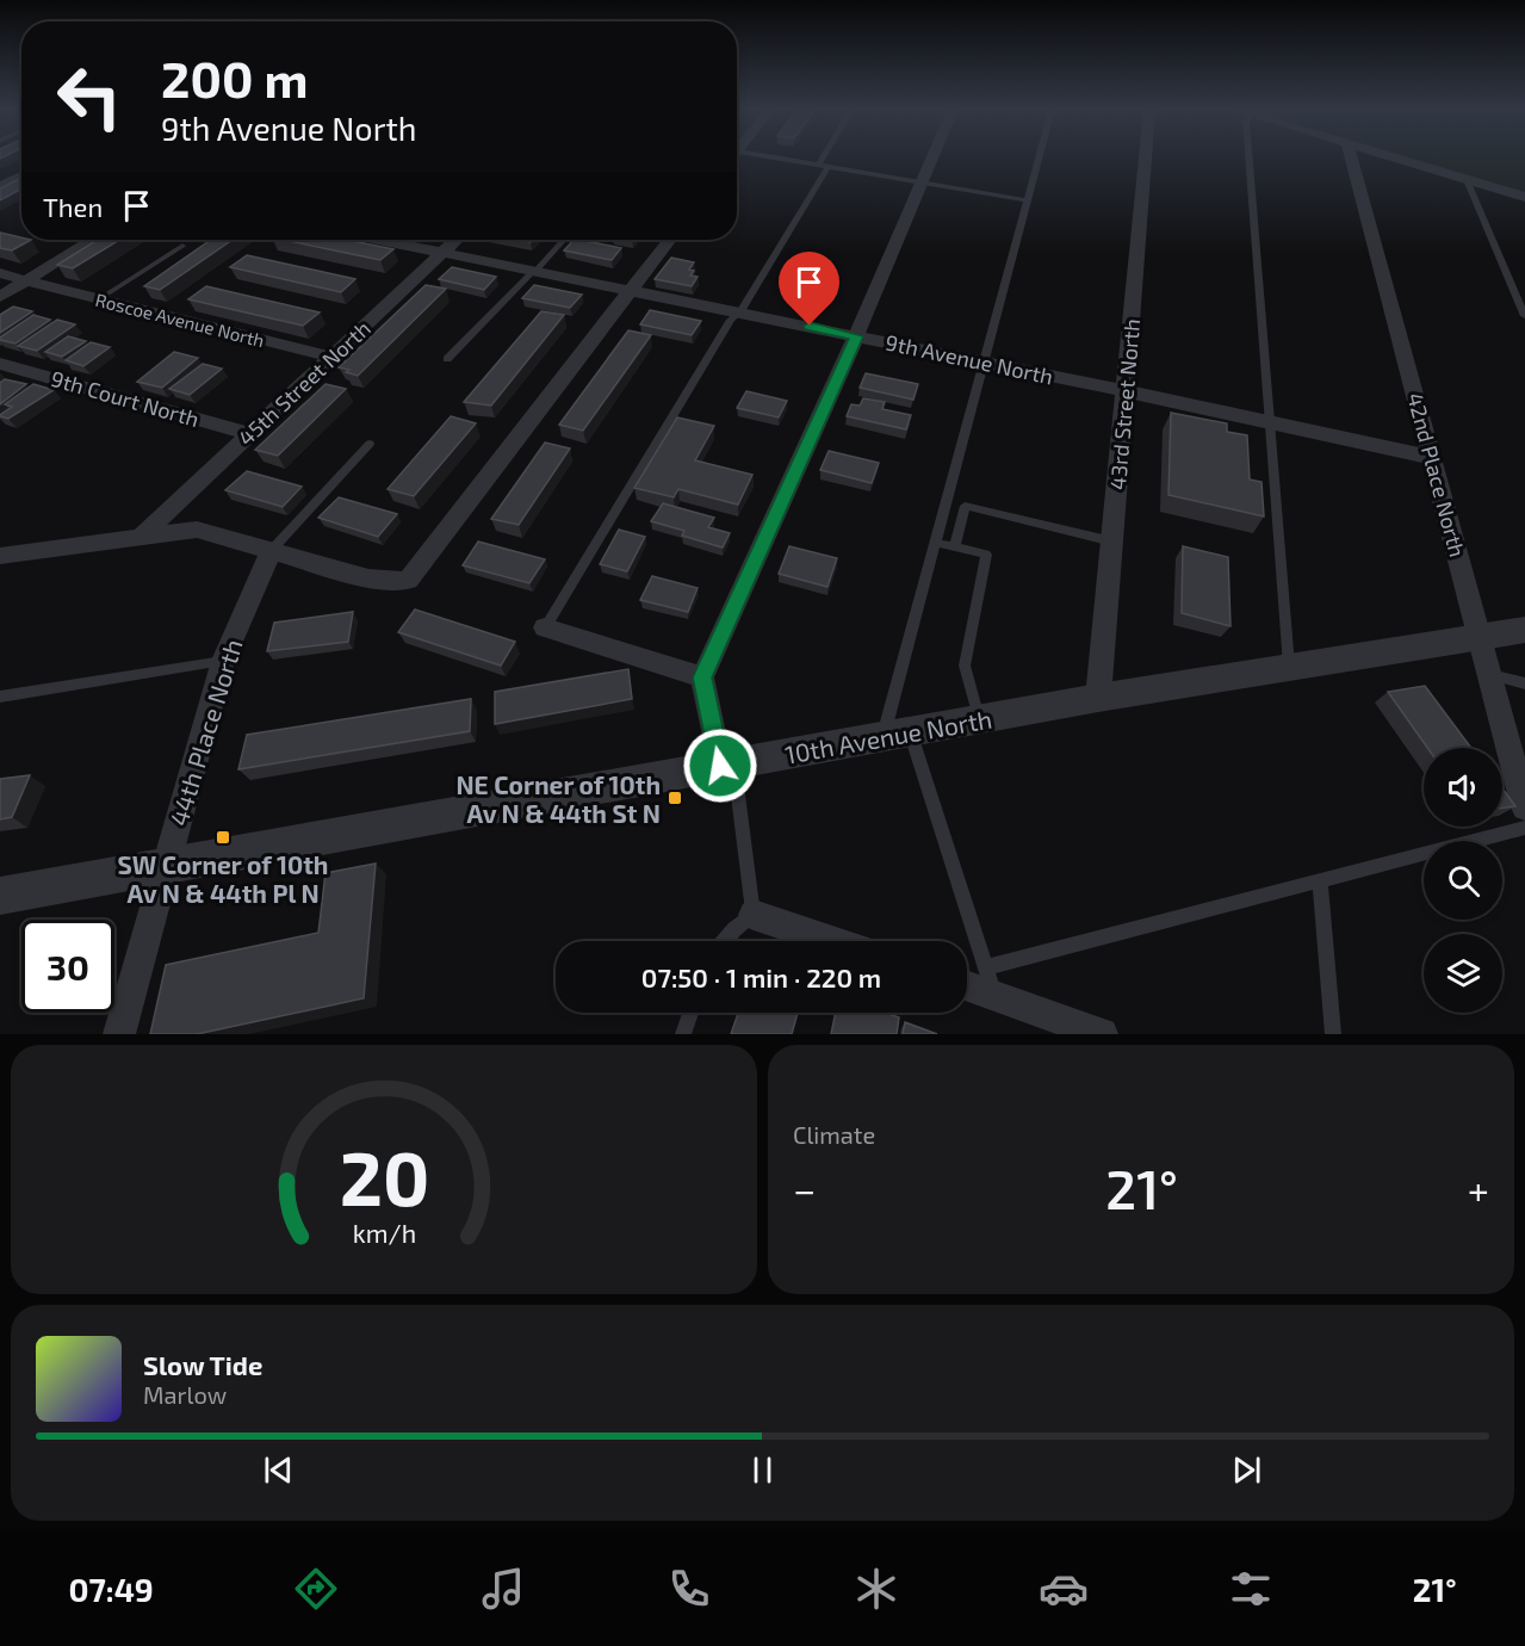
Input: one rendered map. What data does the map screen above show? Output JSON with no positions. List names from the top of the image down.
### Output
{
  "streets": {
    "street": [
      "Roscoe Avenue North",
      "9th Avenue North",
      "45th Street North",
      "9th Court North",
      "43rd Street North",
      "42nd Place North",
      "44th Place North",
      "10th Avenue North"
    ]
  },
  "crossings": [
    ["Roscoe Avenue North", "45th Street North"],
    ["9th Avenue North", "45th Street North"],
    ["9th Avenue North", "43rd Street North"],
    ["9th Avenue North", "42nd Place North"],
    ["45th Street North", "9th Court North"],
    ["43rd Street North", "10th Avenue North"],
    ["42nd Place North", "10th Avenue North"],
    ["44th Place North", "10th Avenue North"]
  ],
  "places": {
    "transit": ["NE Corner of 10th Av N & 44th St N", "SW Corner of 10th Av N & 44th Pl N"]
  },
  "page": {
    "turn": ["200 m", "9th Avenue North"],
    "then": "Then",
    "limit": "30",
    "trip": "07:50 · 1 min · 220 m",
    "tile": "Climate",
    "heat": ["−", "21°", "+"],
    "song": ["Slow Tide", "Marlow"],
    "tabs": ["07:49", "21°"],
    "gauge": ["20", "km/h"]
  }
}
